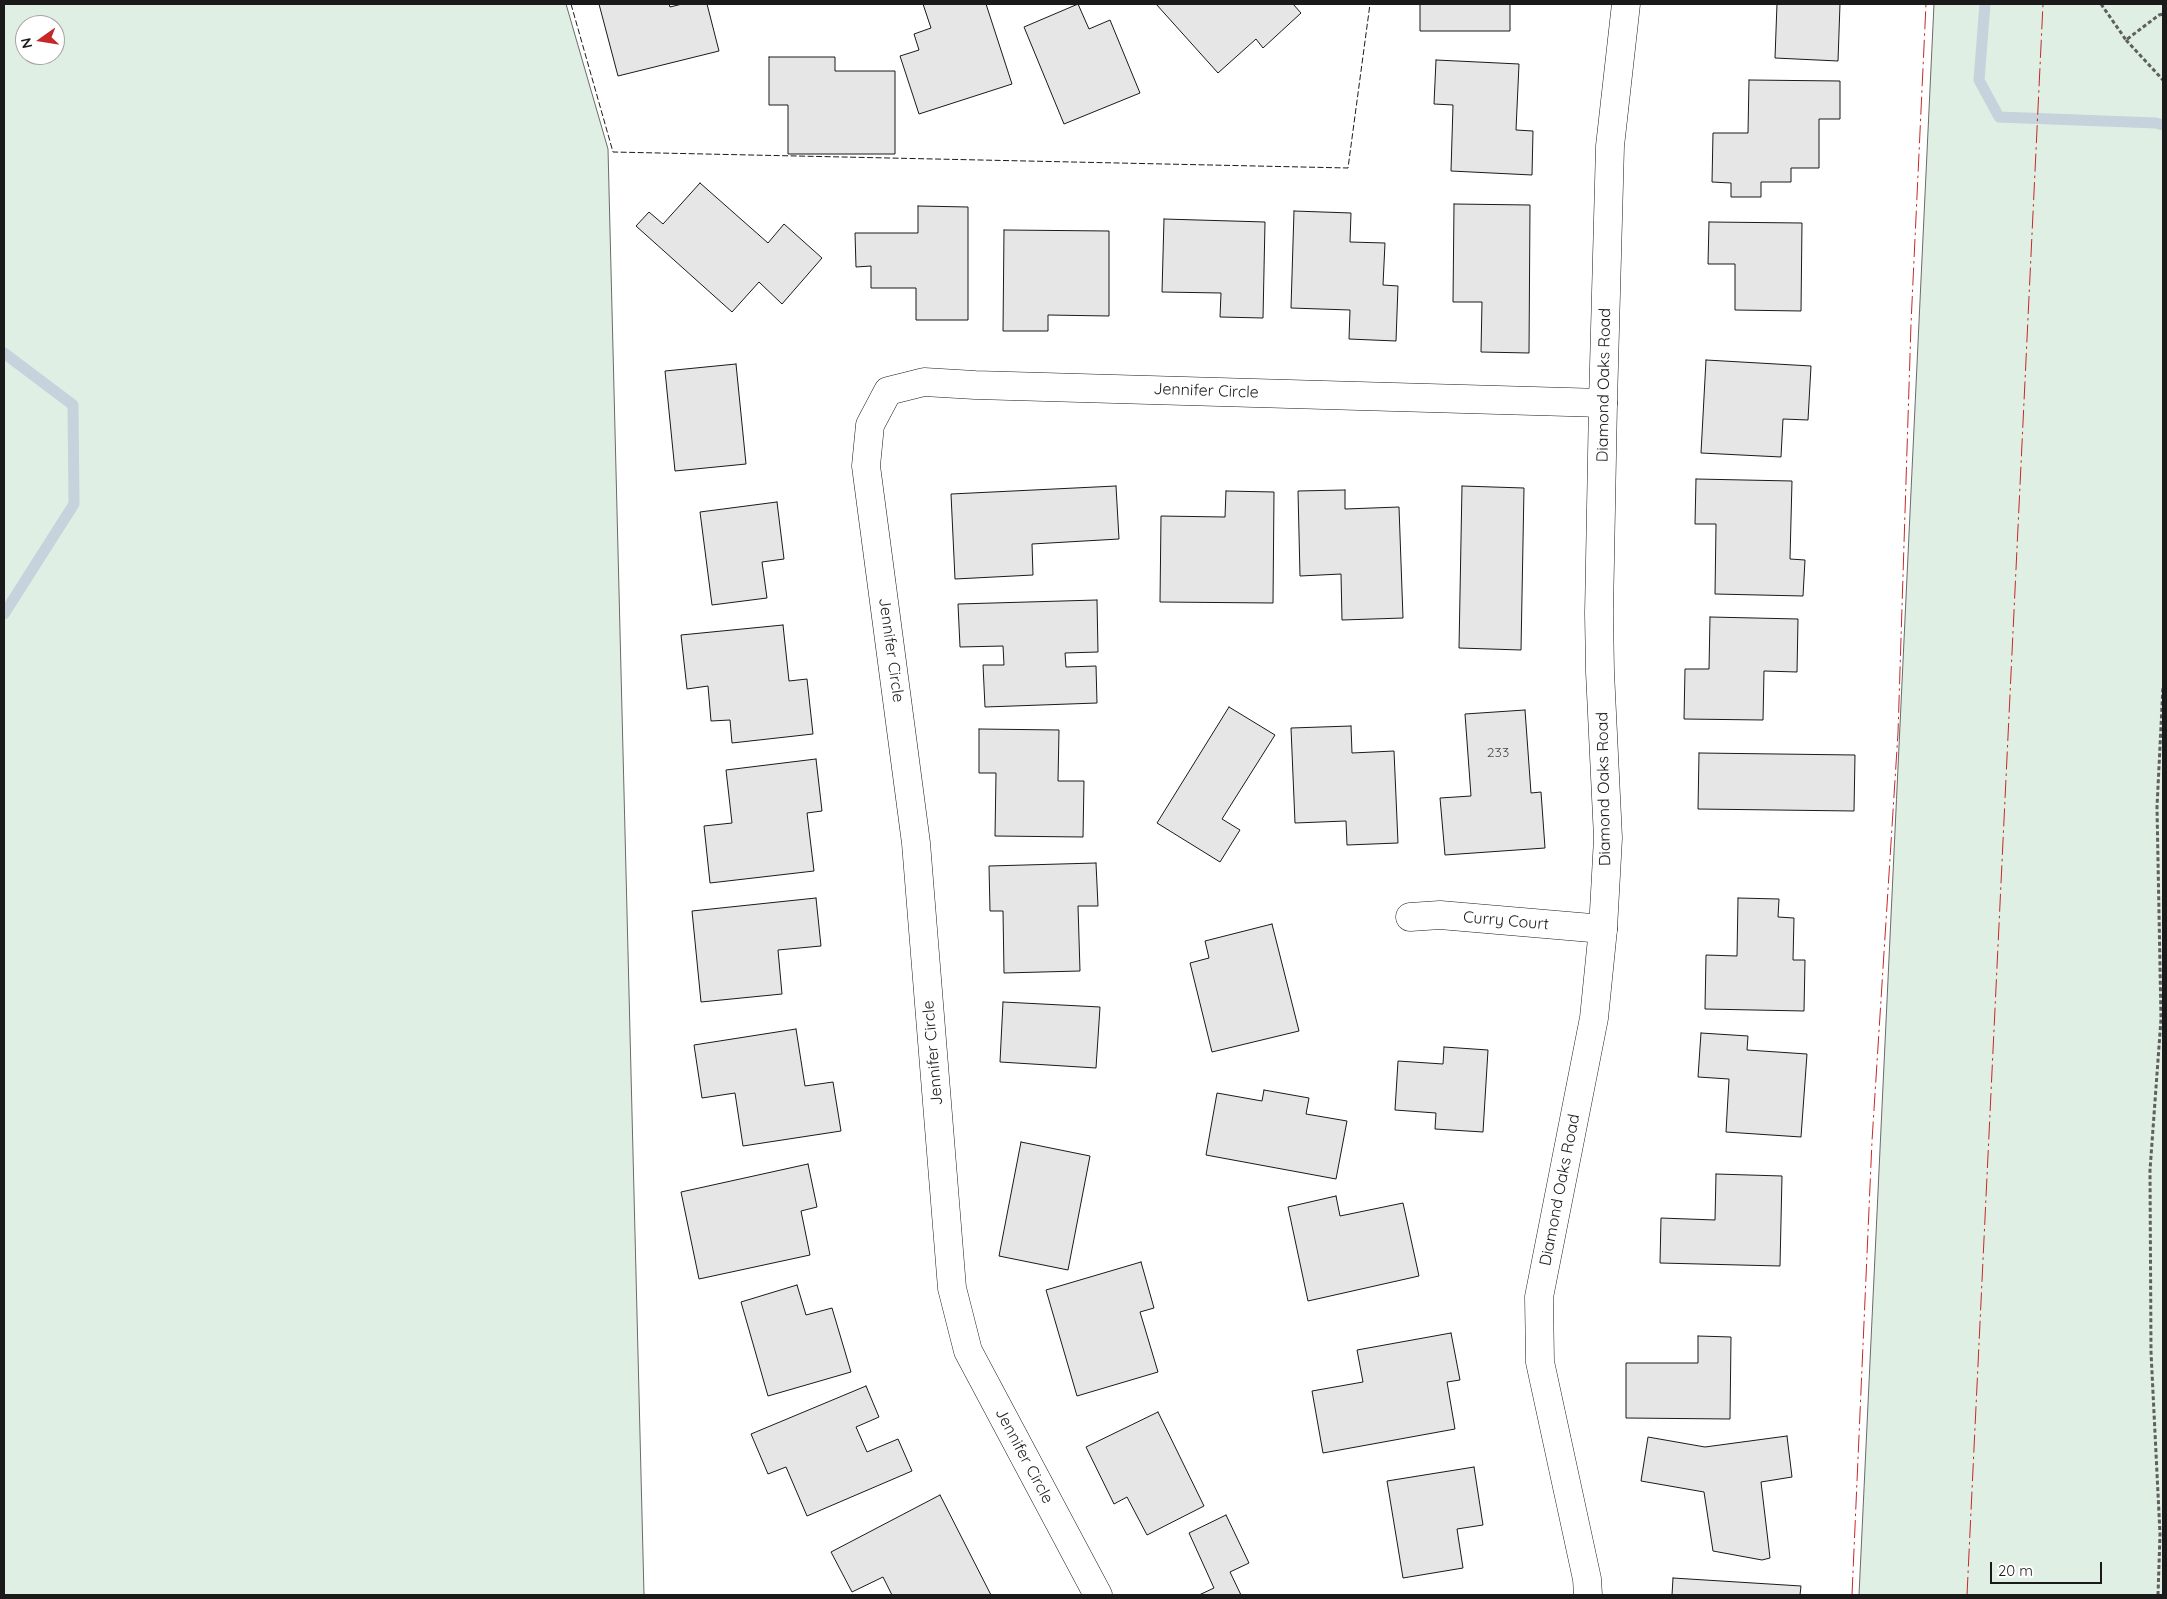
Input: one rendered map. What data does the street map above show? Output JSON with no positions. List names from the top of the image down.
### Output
{
  "streets": {
    "street": ["Diamond Oaks Road", "Jennifer Circle", "Curry Court"]
  },
  "crossings": [
    ["Diamond Oaks Road", "Jennifer Circle"],
    ["Diamond Oaks Road", "Curry Court"]
  ],
  "house_numbers": ["233"],
  "scale_bar": "20 m",
  "north": "left"
}
